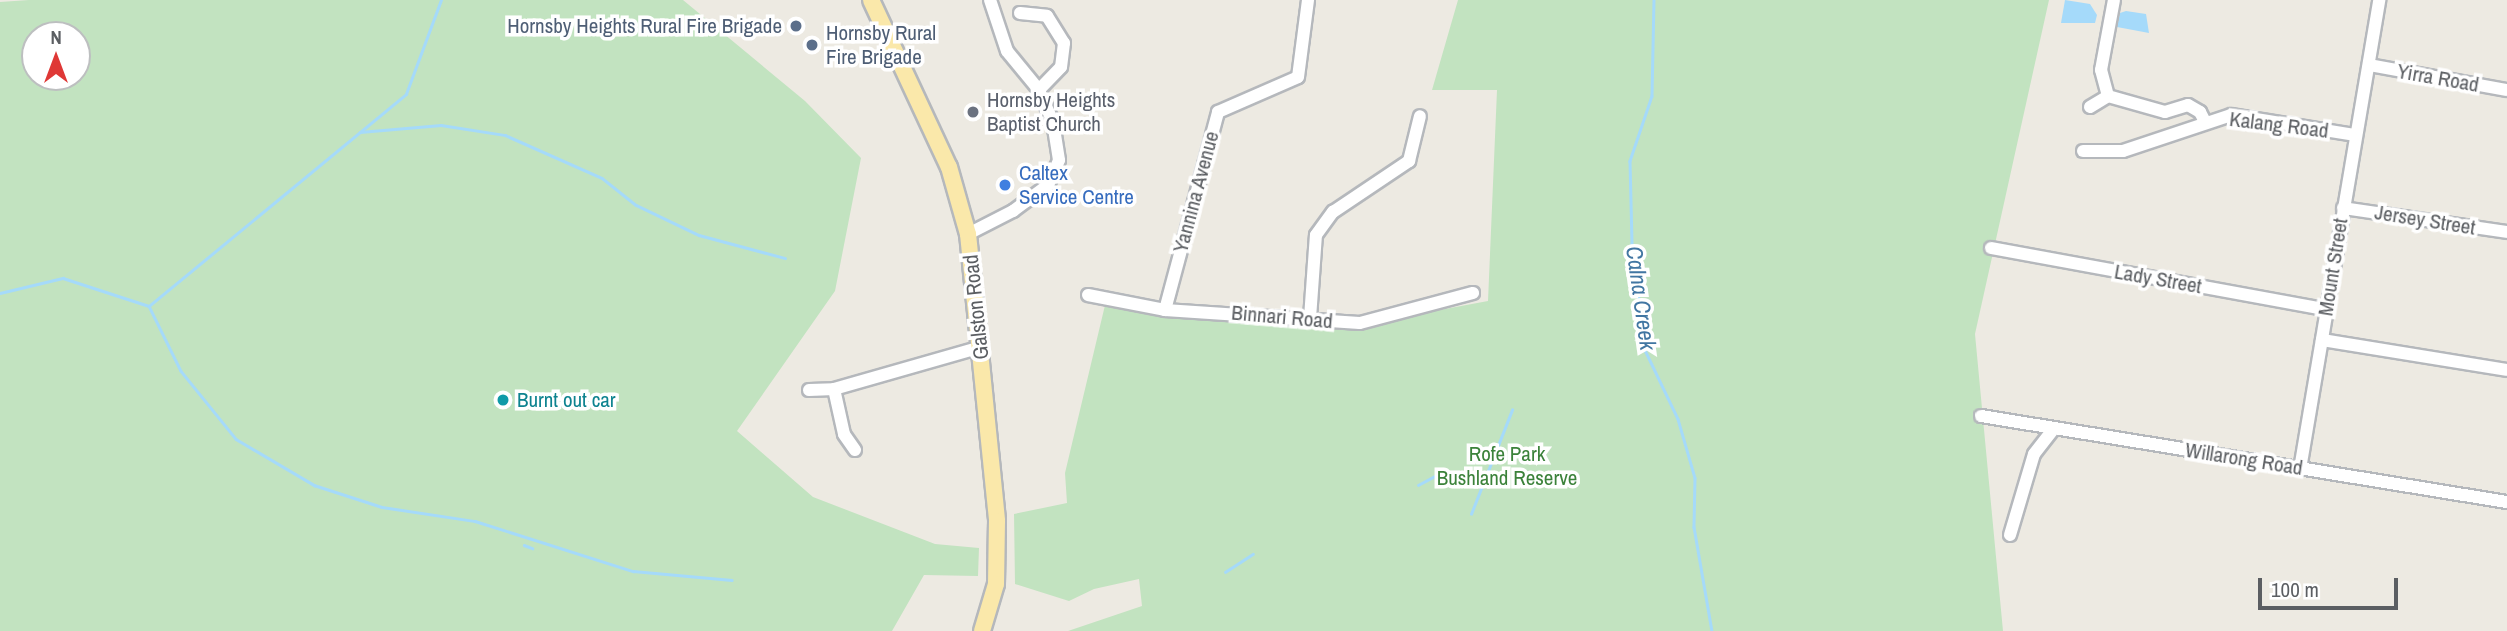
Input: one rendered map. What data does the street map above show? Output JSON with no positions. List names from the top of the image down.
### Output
{
  "streets": {
    "main road": ["Galston Road"],
    "street": [
      "Yirra Road",
      "Kalang Road",
      "Yannina Avenue",
      "Jersey Street",
      "Mount Street",
      "Lady Street",
      "Binnari Road",
      "Willarong Road"
    ]
  },
  "crossings": [
    ["Yirra Road", "Mount Street"],
    ["Kalang Road", "Mount Street"],
    ["Yannina Avenue", "Binnari Road"],
    ["Jersey Street", "Mount Street"],
    ["Mount Street", "Lady Street"],
    ["Mount Street", "Willarong Road"]
  ],
  "water": ["Calna Creek"],
  "parks": ["Rofe Park Bushland Reserve"],
  "places": [
    "Hornsby Heights Rural Fire Brigade",
    "Hornsby Rural Fire Brigade",
    "Hornsby Heights Baptist Church",
    "Caltex Service Centre",
    "Burnt out car"
  ],
  "scale_bar": "100 m",
  "north": "top"
}
